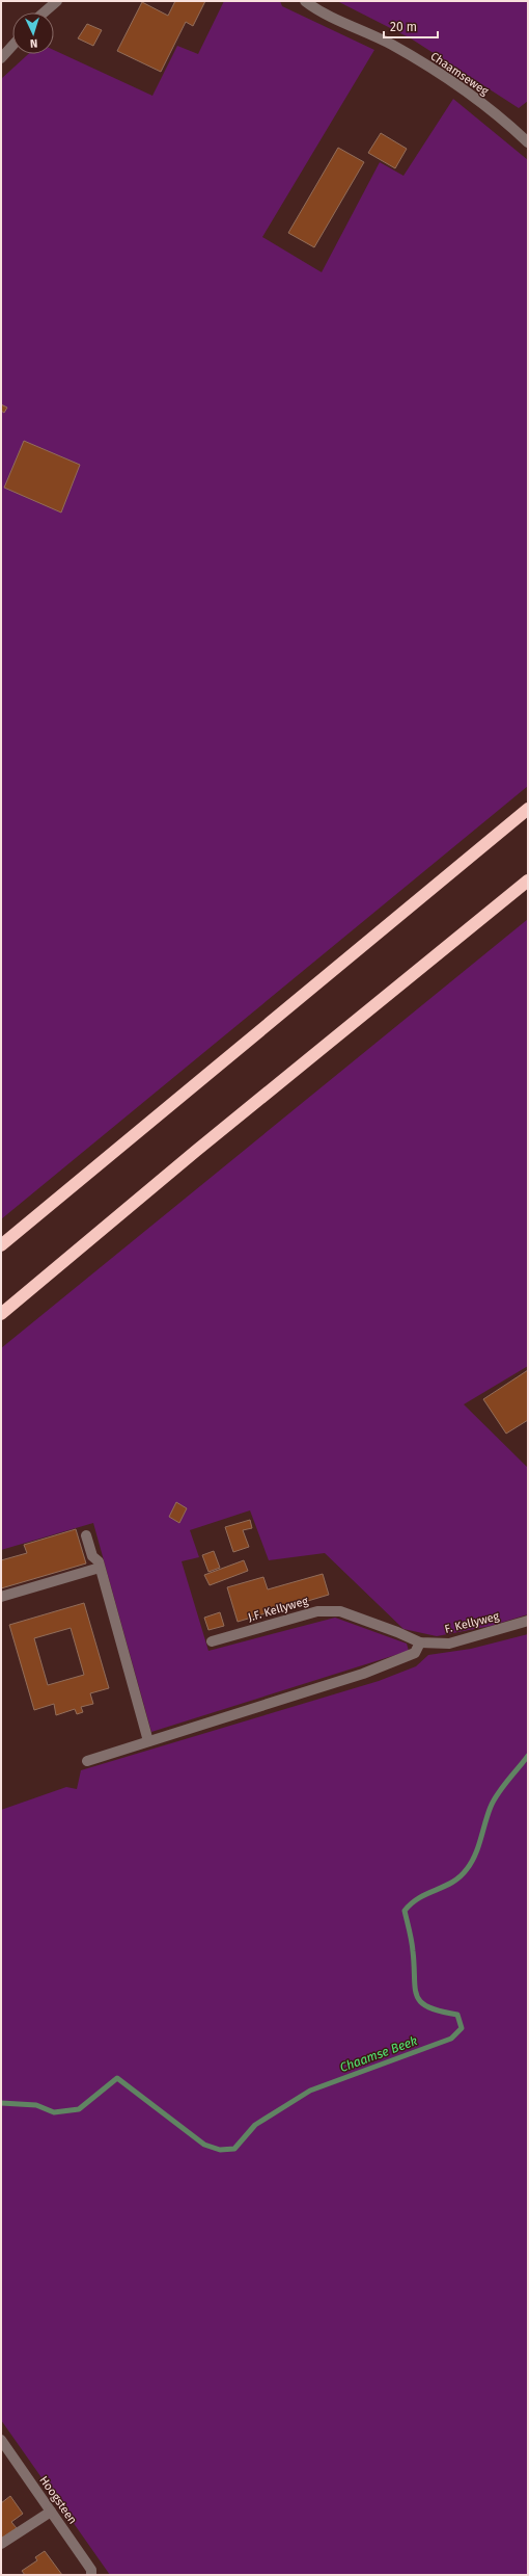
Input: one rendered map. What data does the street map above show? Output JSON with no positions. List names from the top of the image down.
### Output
{
  "streets": {
    "street": [
      "Chaamseweg",
      "J.F. Kellyweg",
      "F. Kellyweg",
      "Hoogsteen"
    ]
  },
  "crossings": [
    ["J.F. Kellyweg", "F. Kellyweg"]
  ],
  "water": ["Chaamse Beek"],
  "scale_bar": "20 m",
  "north": "bottom"
}
